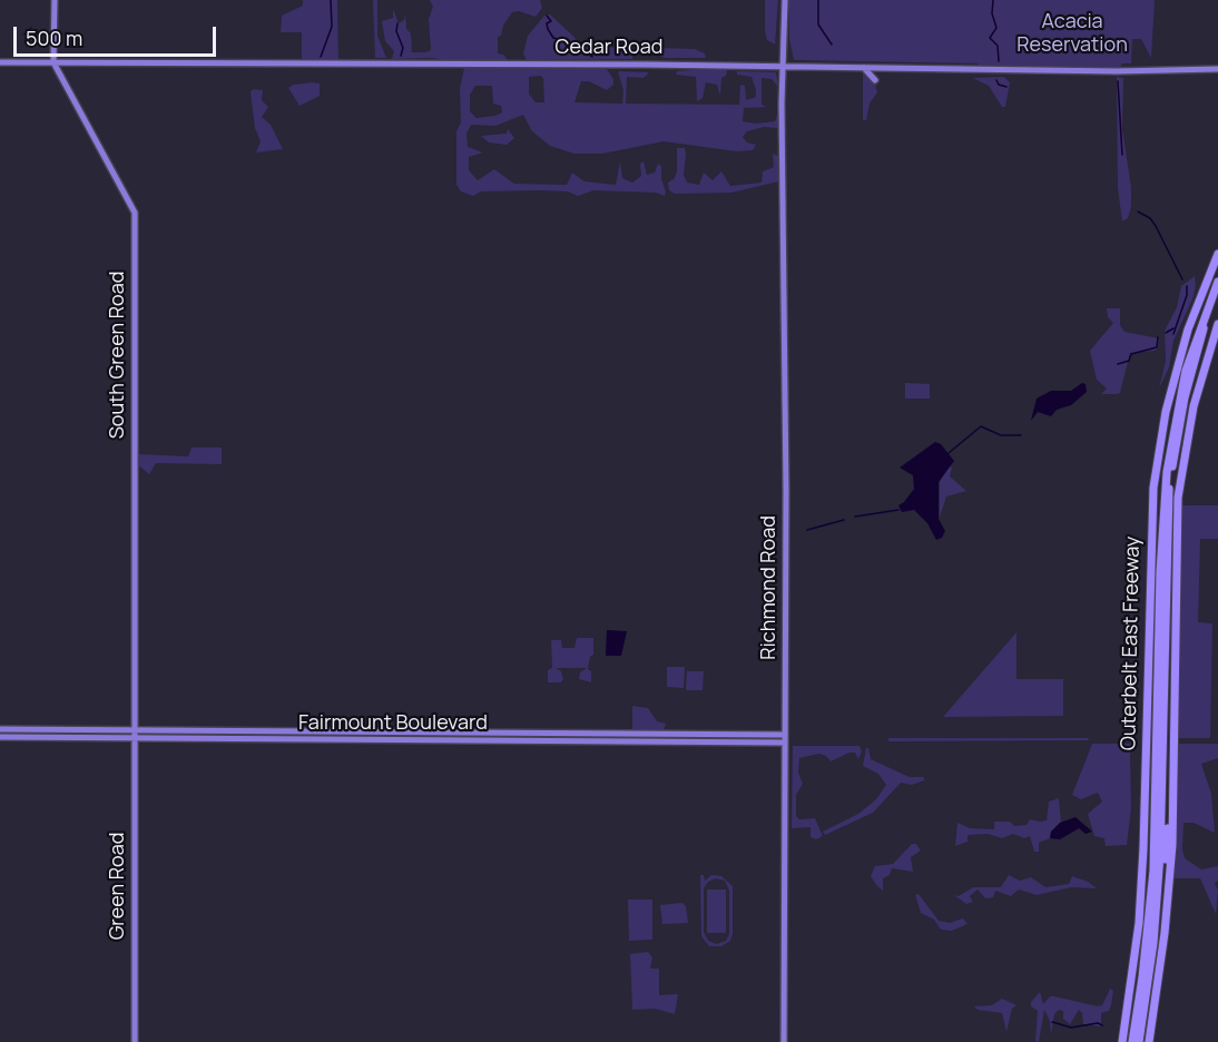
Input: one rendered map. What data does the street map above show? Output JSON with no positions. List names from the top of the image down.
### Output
{
  "streets": {
    "highway": ["Outerbelt East Freeway"],
    "main road": [
      "Cedar Road",
      "South Green Road",
      "Richmond Road",
      "Fairmount Boulevard",
      "Green Road"
    ]
  },
  "crossings": [
    ["Cedar Road", "South Green Road"],
    ["Cedar Road", "Richmond Road"],
    ["South Green Road", "Fairmount Boulevard"],
    ["South Green Road", "Green Road"],
    ["Richmond Road", "Fairmount Boulevard"],
    ["Fairmount Boulevard", "Green Road"]
  ],
  "parks": ["Acacia Reservation"],
  "scale_bar": "500 m"
}
